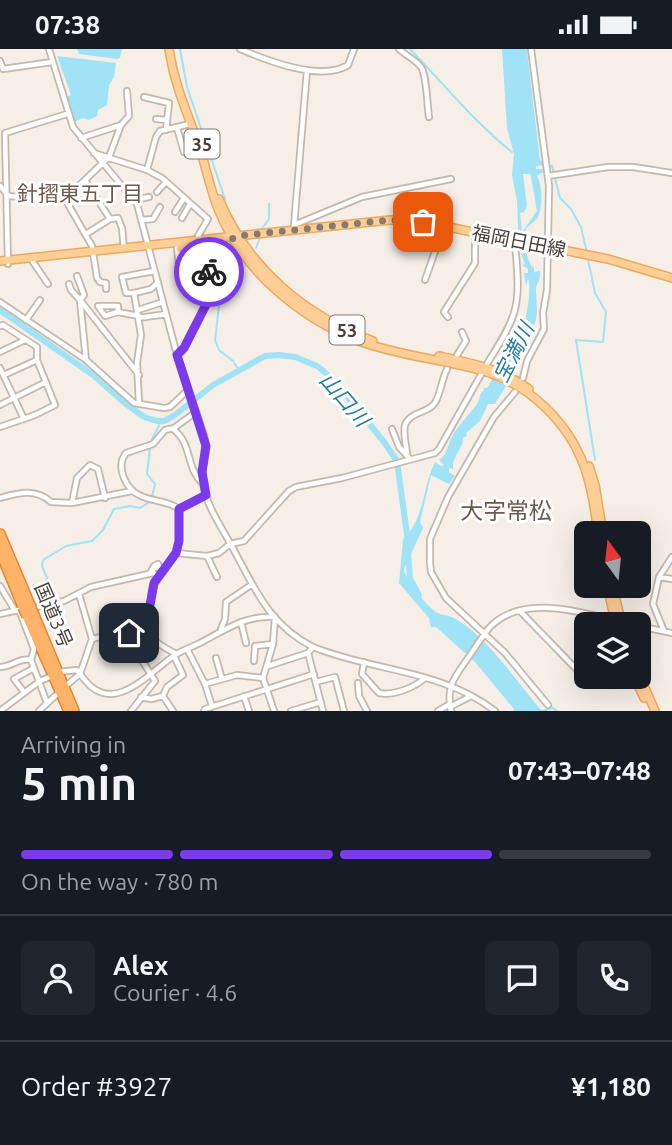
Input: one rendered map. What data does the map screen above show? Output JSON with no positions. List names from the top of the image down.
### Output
{
  "streets": {
    "highway": ["国道3号"],
    "main road": ["35", "福岡日田線", "53"]
  },
  "crossings": [
    ["35", "福岡日田線"],
    ["35", "53"],
    ["福岡日田線", "53"]
  ],
  "districts": ["針摺東五丁目", "大字常松"],
  "water": ["宝満川", "山口川"],
  "north": "top",
  "page": {
    "status": "07:38",
    "heading": ["5 min", "Arriving in", "07:43–07:48"],
    "panel": [
      "Alex",
      "Courier · 4.6",
      "Order #3927",
      "¥1,180"
    ],
    "bar": "On the way · 780 m"
  }
}
